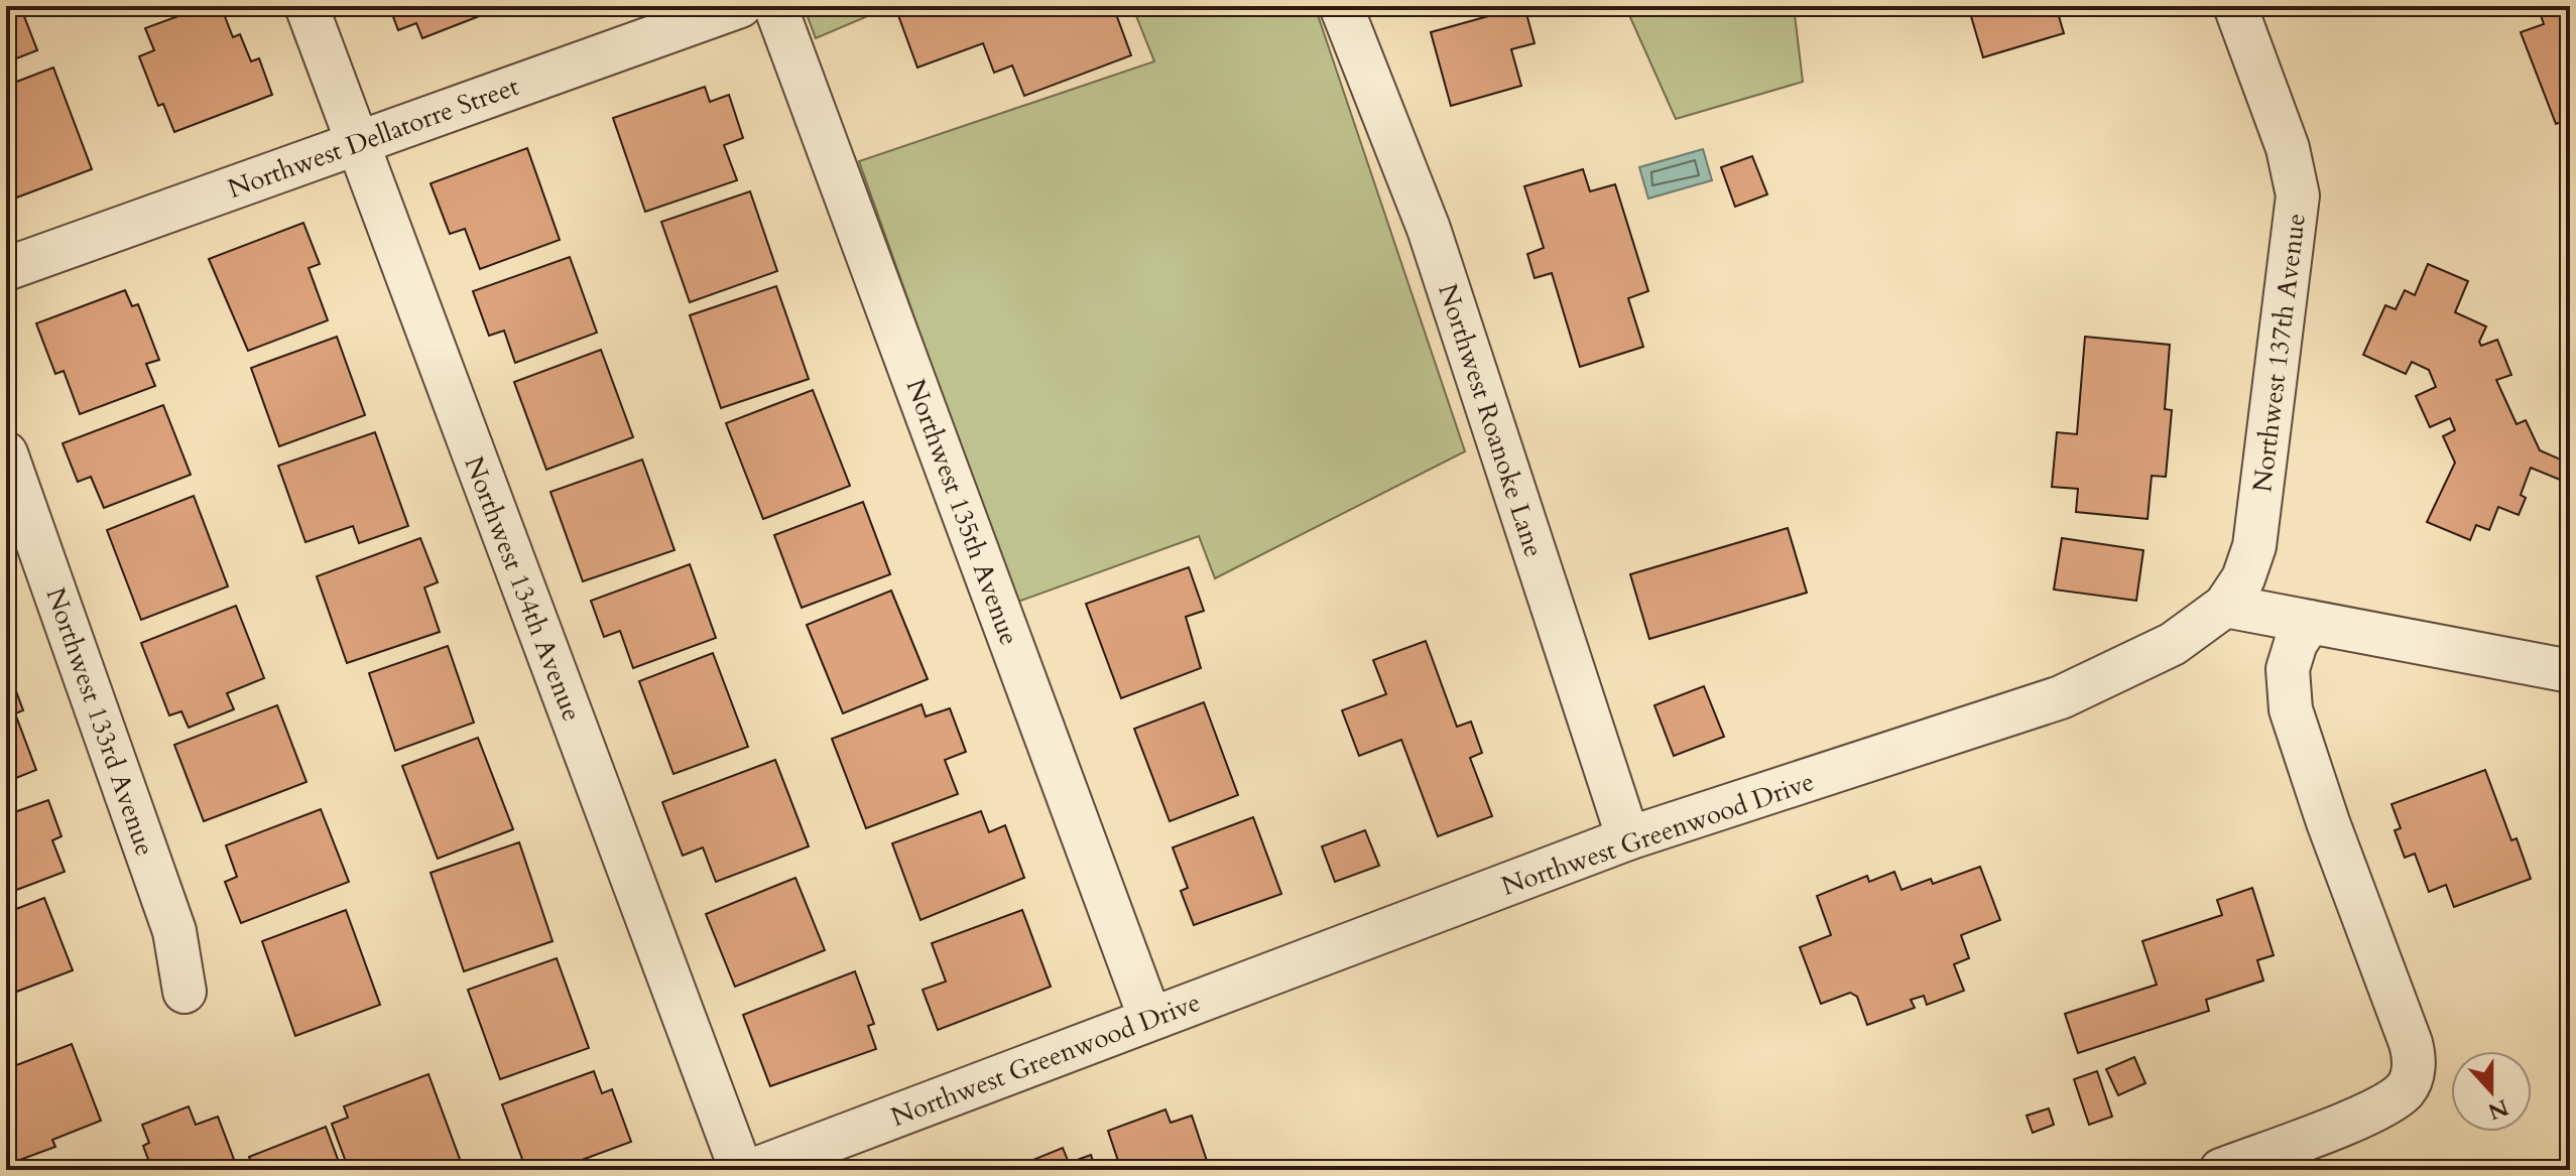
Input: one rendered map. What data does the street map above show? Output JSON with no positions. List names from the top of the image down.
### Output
{
  "streets": {
    "street": [
      "Northwest Dellatorre Street",
      "Northwest 137th Avenue",
      "Northwest Roanoke Lane",
      "Northwest 135th Avenue",
      "Northwest 134th Avenue",
      "Northwest 133rd Avenue",
      "Northwest Greenwood Drive"
    ]
  },
  "crossings": [
    ["Northwest Dellatorre Street", "Northwest 134th Avenue"],
    ["Northwest 137th Avenue", "Northwest Greenwood Drive"],
    ["Northwest Roanoke Lane", "Northwest Greenwood Drive"],
    ["Northwest 135th Avenue", "Northwest Greenwood Drive"]
  ],
  "north": "bottom"
}
